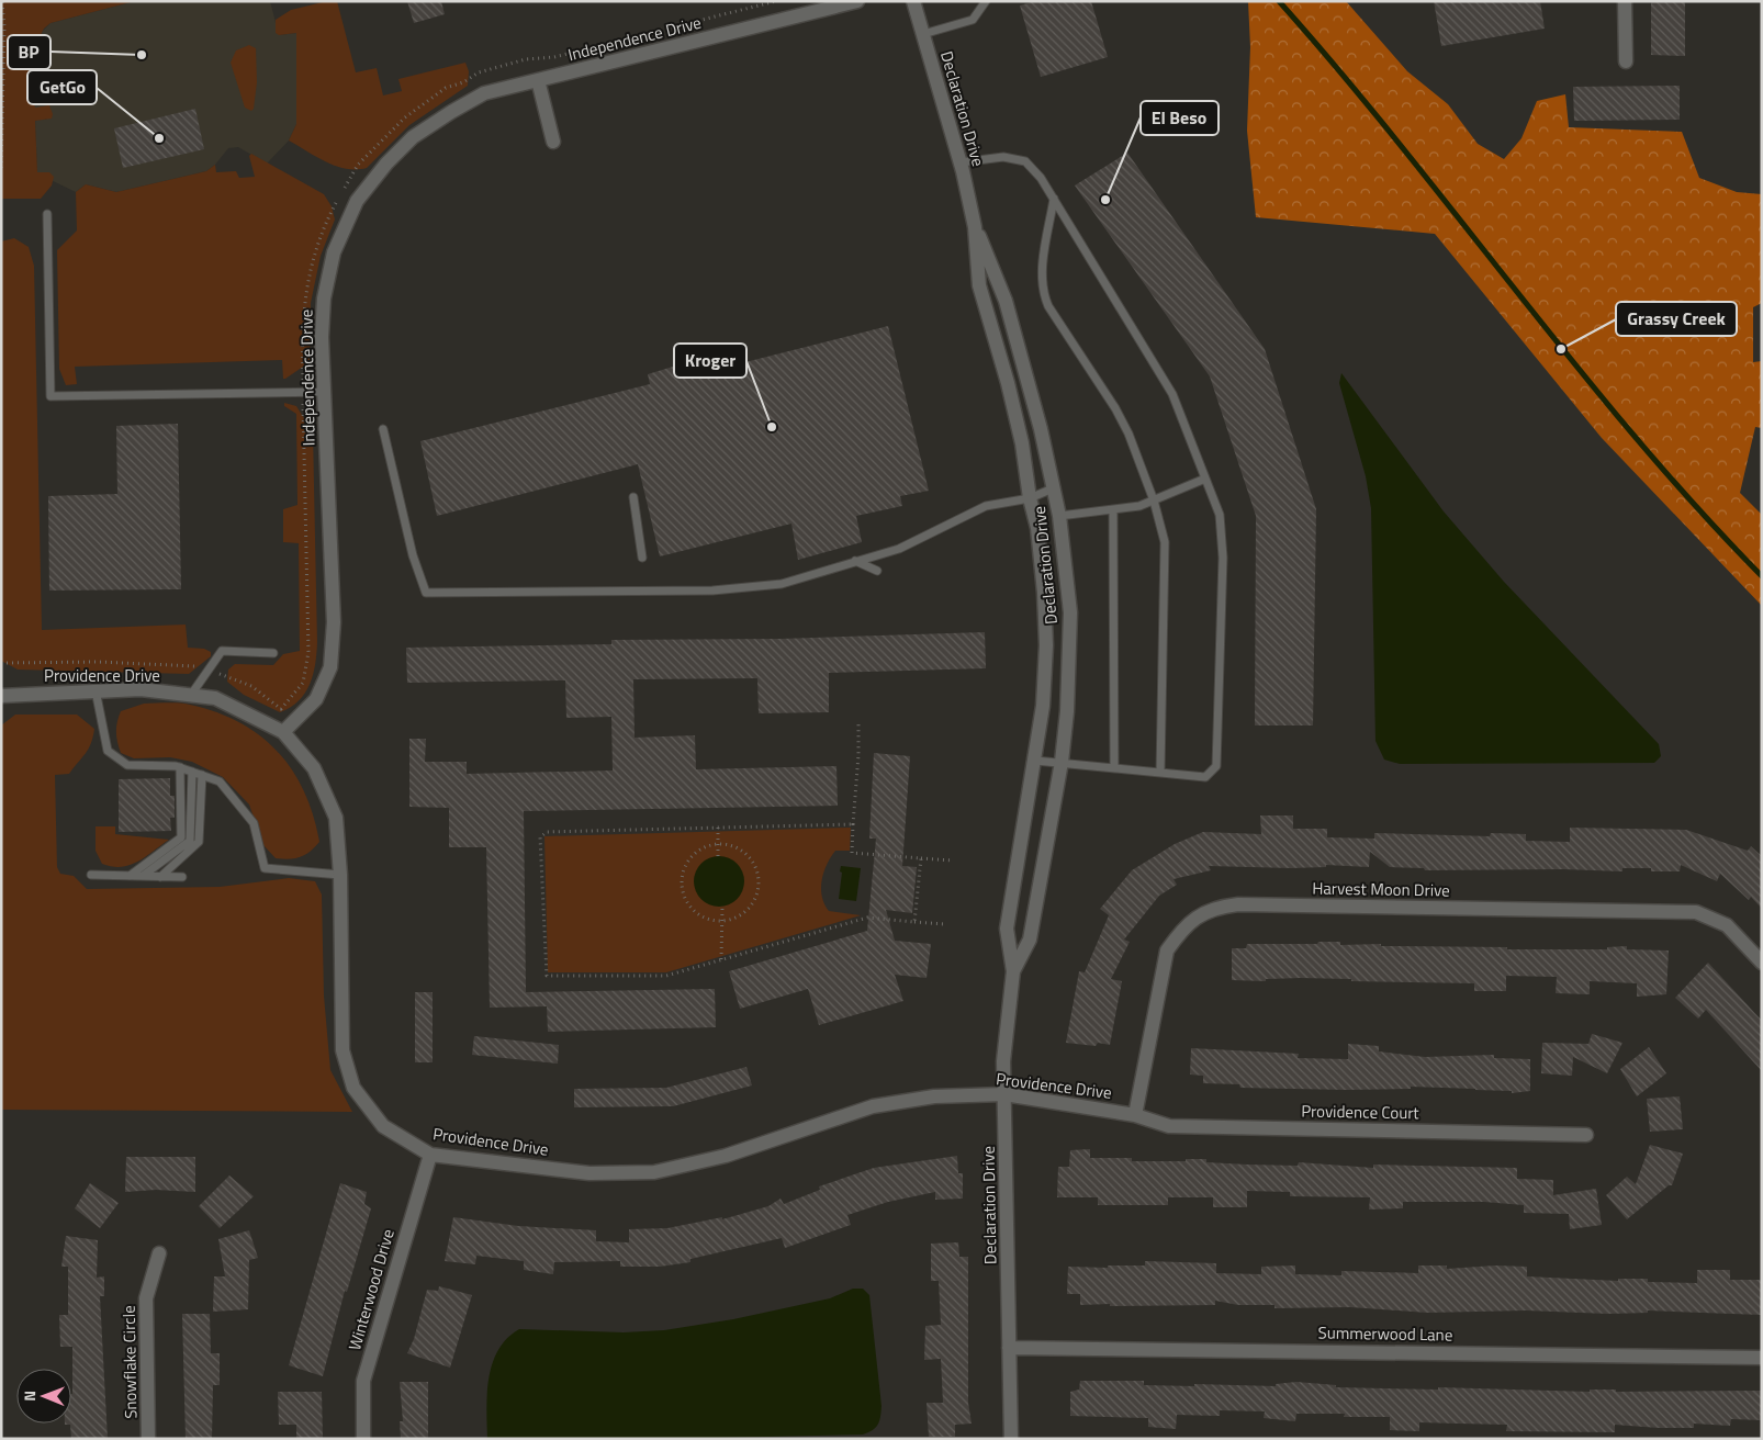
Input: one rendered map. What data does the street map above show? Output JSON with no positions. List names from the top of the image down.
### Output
{
  "streets": {
    "street": [
      "Independence Drive",
      "Declaration Drive",
      "Providence Drive",
      "Harvest Moon Drive",
      "Providence Court",
      "Winterwood Drive",
      "Summerwood Lane",
      "Snowflake Circle"
    ]
  },
  "crossings": [
    ["Independence Drive", "Providence Drive"],
    ["Declaration Drive", "Providence Drive"],
    ["Declaration Drive", "Summerwood Lane"],
    ["Providence Drive", "Harvest Moon Drive"],
    ["Providence Drive", "Providence Court"],
    ["Providence Drive", "Winterwood Drive"],
    ["Harvest Moon Drive", "Providence Court"]
  ],
  "places": [
    "BP",
    "GetGo",
    "El Beso",
    "Grassy Creek",
    "Kroger"
  ],
  "north": "left"
}
